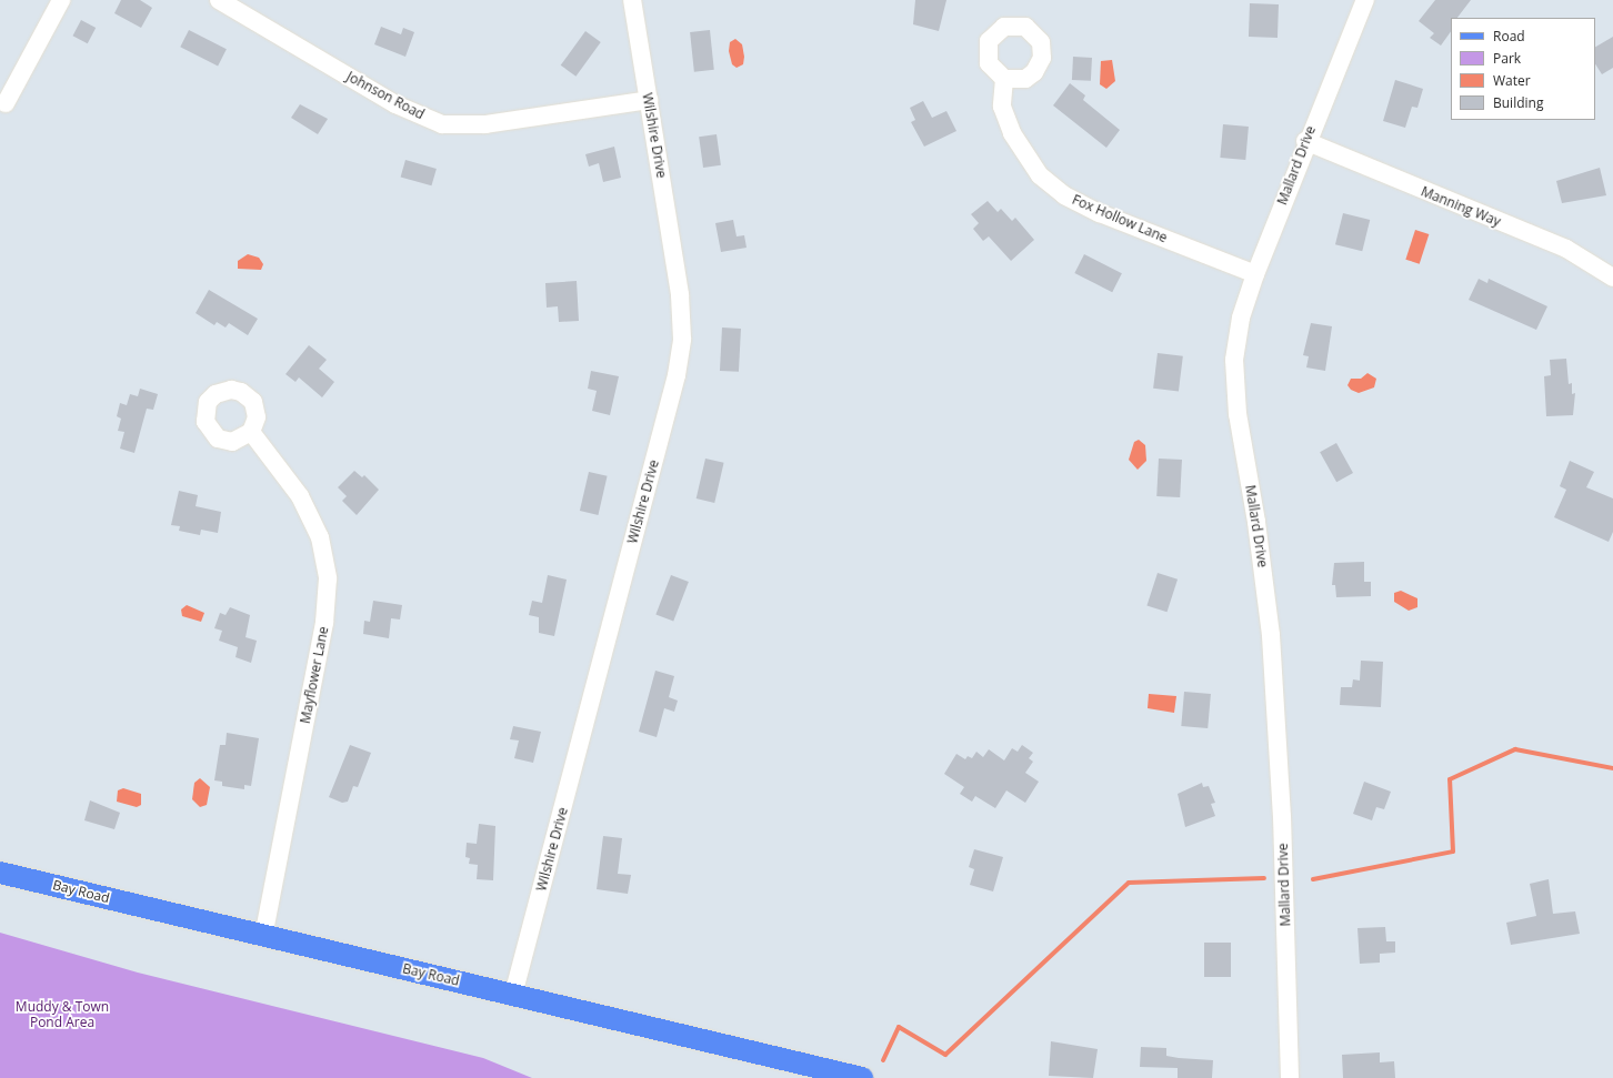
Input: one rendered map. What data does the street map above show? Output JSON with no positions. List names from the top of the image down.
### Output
{
  "streets": {
    "main road": ["Bay Road"],
    "street": [
      "Johnson Road",
      "Wilshire Drive",
      "Mallard Drive",
      "Manning Way",
      "Fox Hollow Lane",
      "Mayflower Lane"
    ]
  },
  "crossings": [
    ["Johnson Road", "Wilshire Drive"],
    ["Wilshire Drive", "Bay Road"],
    ["Mallard Drive", "Manning Way"],
    ["Mallard Drive", "Fox Hollow Lane"],
    ["Mayflower Lane", "Bay Road"]
  ],
  "parks": ["Muddy & Town Pond Area"],
  "legend": [
    "Road",
    "Park",
    "Water",
    "Building"
  ]
}
